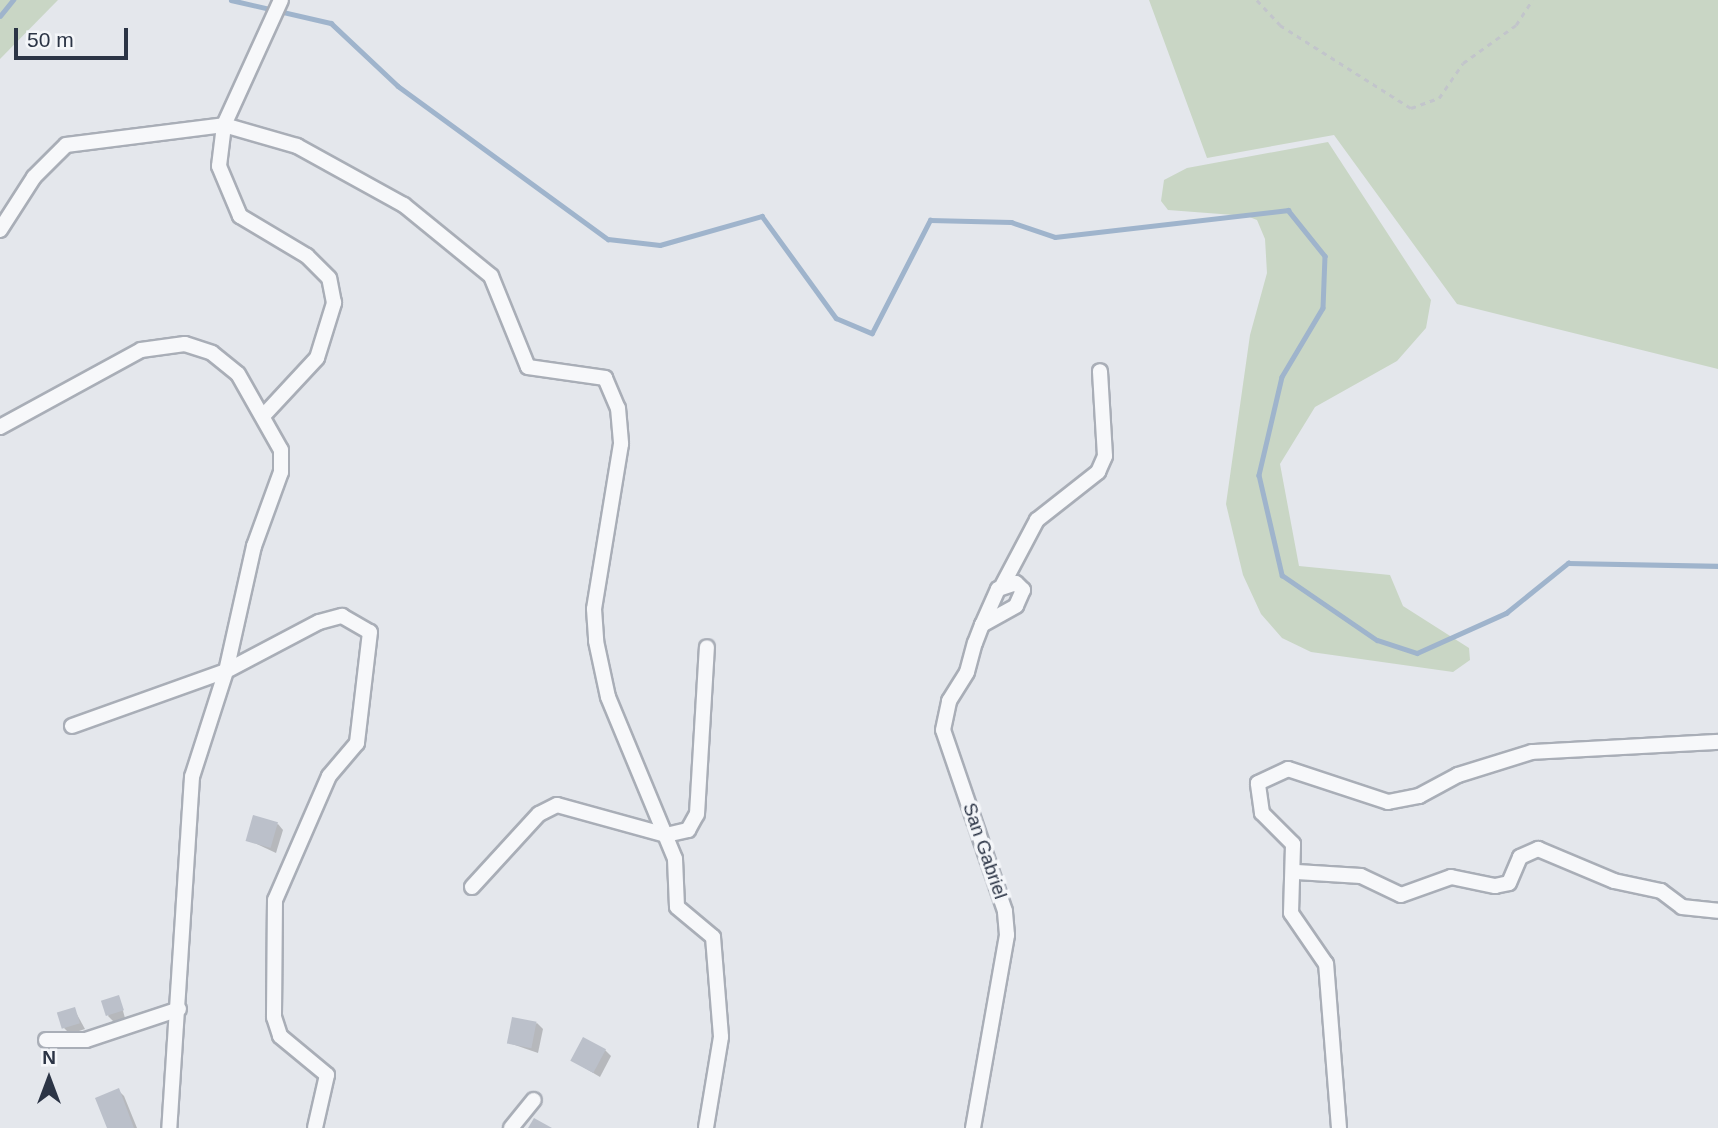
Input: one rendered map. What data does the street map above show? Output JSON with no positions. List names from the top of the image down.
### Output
{
  "streets": {
    "street": ["San Gabriel"]
  },
  "scale_bar": "50 m",
  "north": "top"
}
